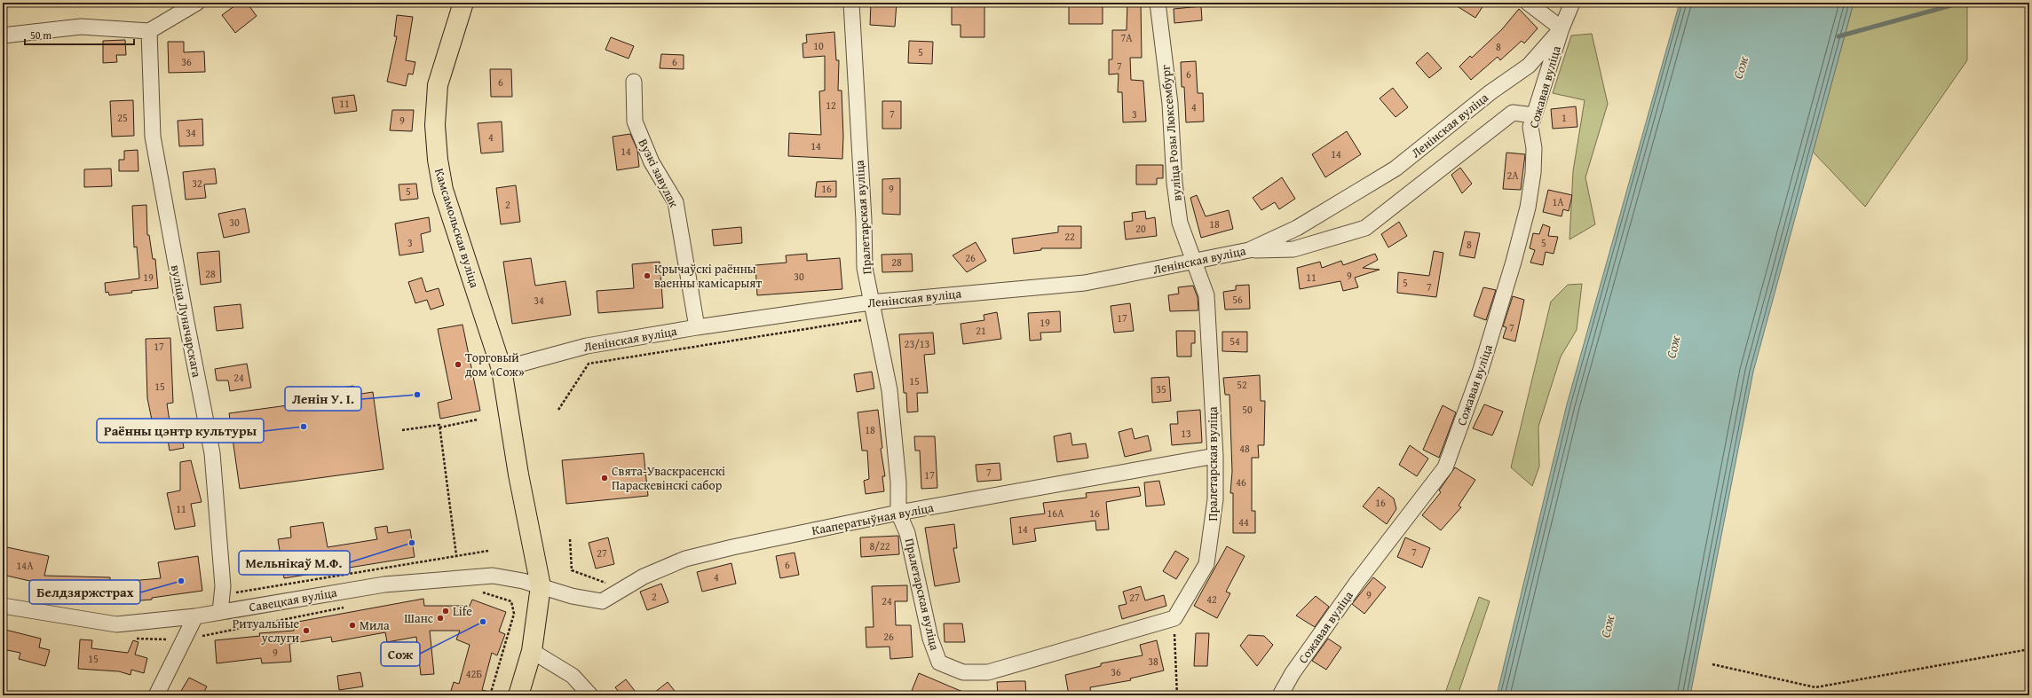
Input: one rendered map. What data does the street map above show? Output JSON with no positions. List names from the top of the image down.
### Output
{
  "streets": {
    "main road": ["Камсамольская вуліца"],
    "street": [
      "Сожавая вуліца",
      "Ленінская вуліца",
      "вуліца Розы Люксембург",
      "Вузкі завулак",
      "Пралетарская вуліца",
      "вуліца Луначарскага",
      "Кааператыўная вуліца",
      "Савецкая вуліца"
    ]
  },
  "crossings": [
    ["Сожавая вуліца", "Ленінская вуліца"],
    ["Ленінская вуліца", "вуліца Розы Люксембург"],
    ["Ленінская вуліца", "Вузкі завулак"],
    ["Ленінская вуліца", "Пралетарская вуліца"],
    ["Ленінская вуліца", "Камсамольская вуліца"],
    ["вуліца Розы Люксембург", "Пралетарская вуліца"],
    ["Пралетарская вуліца", "Кааператыўная вуліца"],
    ["вуліца Луначарскага", "Савецкая вуліца"],
    ["Кааператыўная вуліца", "Савецкая вуліца"]
  ],
  "water": ["Сож"],
  "places": [
    "Крычаўскі раённы ваенны камісарыят",
    "Торговый дом «Сож»",
    "Ленін У. І.",
    "Раённы цэнтр культуры",
    "Свята-Уваскрасенскі Параскевінскі сабор",
    "Мельнікаў М.Ф.",
    "Белдзяржстрах",
    "Life",
    "Шанс",
    "Сож",
    "Мила",
    "Ритуальные услуги"
  ],
  "house_numbers": [
    "7А",
    "10",
    "8",
    "5",
    "36",
    "6",
    "7",
    "6",
    "6",
    "11",
    "12",
    "4",
    "7",
    "3",
    "25",
    "1",
    "9",
    "34",
    "4",
    "14",
    "14",
    "14",
    "2А",
    "32",
    "16",
    "9",
    "5",
    "1А",
    "2",
    "30",
    "18",
    "20",
    "22",
    "3",
    "5",
    "8",
    "26",
    "28",
    "28",
    "9",
    "30",
    "19",
    "11",
    "5",
    "7",
    "56",
    "34",
    "17",
    "19",
    "7",
    "21",
    "54",
    "23/13",
    "17",
    "24",
    "15",
    "52",
    "15",
    "35",
    "50",
    "18",
    "13",
    "48",
    "7",
    "17",
    "46",
    "16",
    "11",
    "16А",
    "16",
    "44",
    "14",
    "8/22",
    "7",
    "27",
    "6",
    "14А",
    "4",
    "9",
    "2",
    "27",
    "42",
    "24",
    "26",
    "9",
    "15",
    "38",
    "36",
    "42Б"
  ],
  "scale_bar": "50 m"
}
